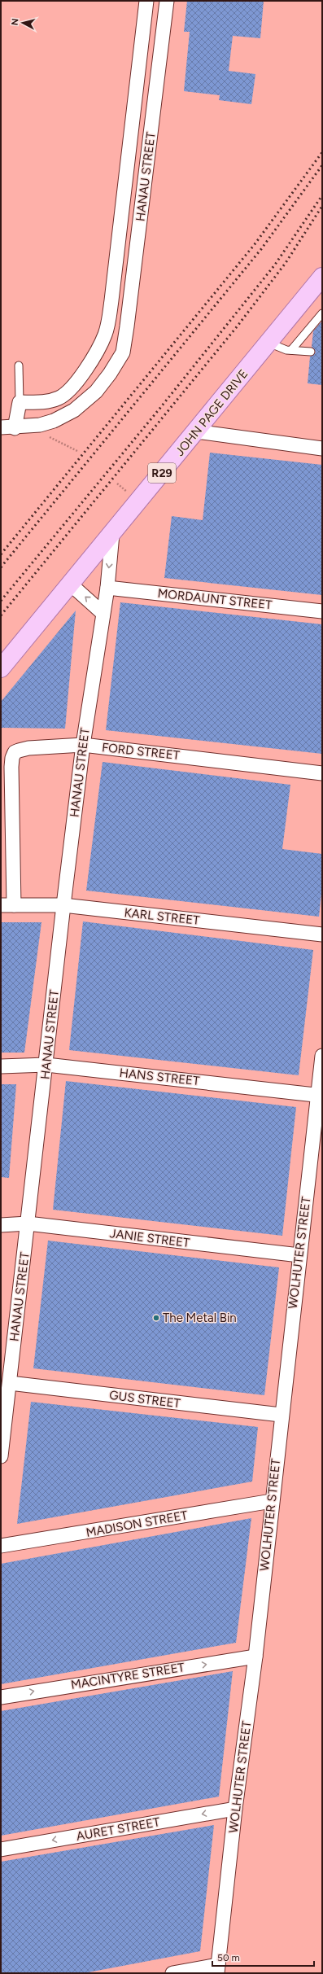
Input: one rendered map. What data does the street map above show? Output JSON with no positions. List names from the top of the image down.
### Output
{
  "streets": {
    "main road": ["JOHN PAGE DRIVE", "R29"],
    "street": [
      "HANAU STREET",
      "MORDAUNT STREET",
      "FORD STREET",
      "KARL STREET",
      "HANS STREET",
      "JANIE STREET",
      "WOLHUTER STREET",
      "GUS STREET",
      "MADISON STREET",
      "MACINTYRE STREET",
      "AURET STREET"
    ]
  },
  "crossings": [
    ["HANAU STREET", "JOHN PAGE DRIVE"],
    ["HANAU STREET", "MORDAUNT STREET"],
    ["HANAU STREET", "FORD STREET"],
    ["HANAU STREET", "KARL STREET"],
    ["HANAU STREET", "HANS STREET"],
    ["HANAU STREET", "JANIE STREET"],
    ["HANAU STREET", "GUS STREET"],
    ["FORD STREET", "KARL STREET"],
    ["HANS STREET", "WOLHUTER STREET"],
    ["JANIE STREET", "WOLHUTER STREET"],
    ["WOLHUTER STREET", "GUS STREET"],
    ["WOLHUTER STREET", "MADISON STREET"],
    ["WOLHUTER STREET", "MACINTYRE STREET"],
    ["WOLHUTER STREET", "AURET STREET"]
  ],
  "one_way": ["MACINTYRE STREET", "AURET STREET"],
  "places": ["The Metal Bin"],
  "scale_bar": "50 m",
  "north": "left"
}
